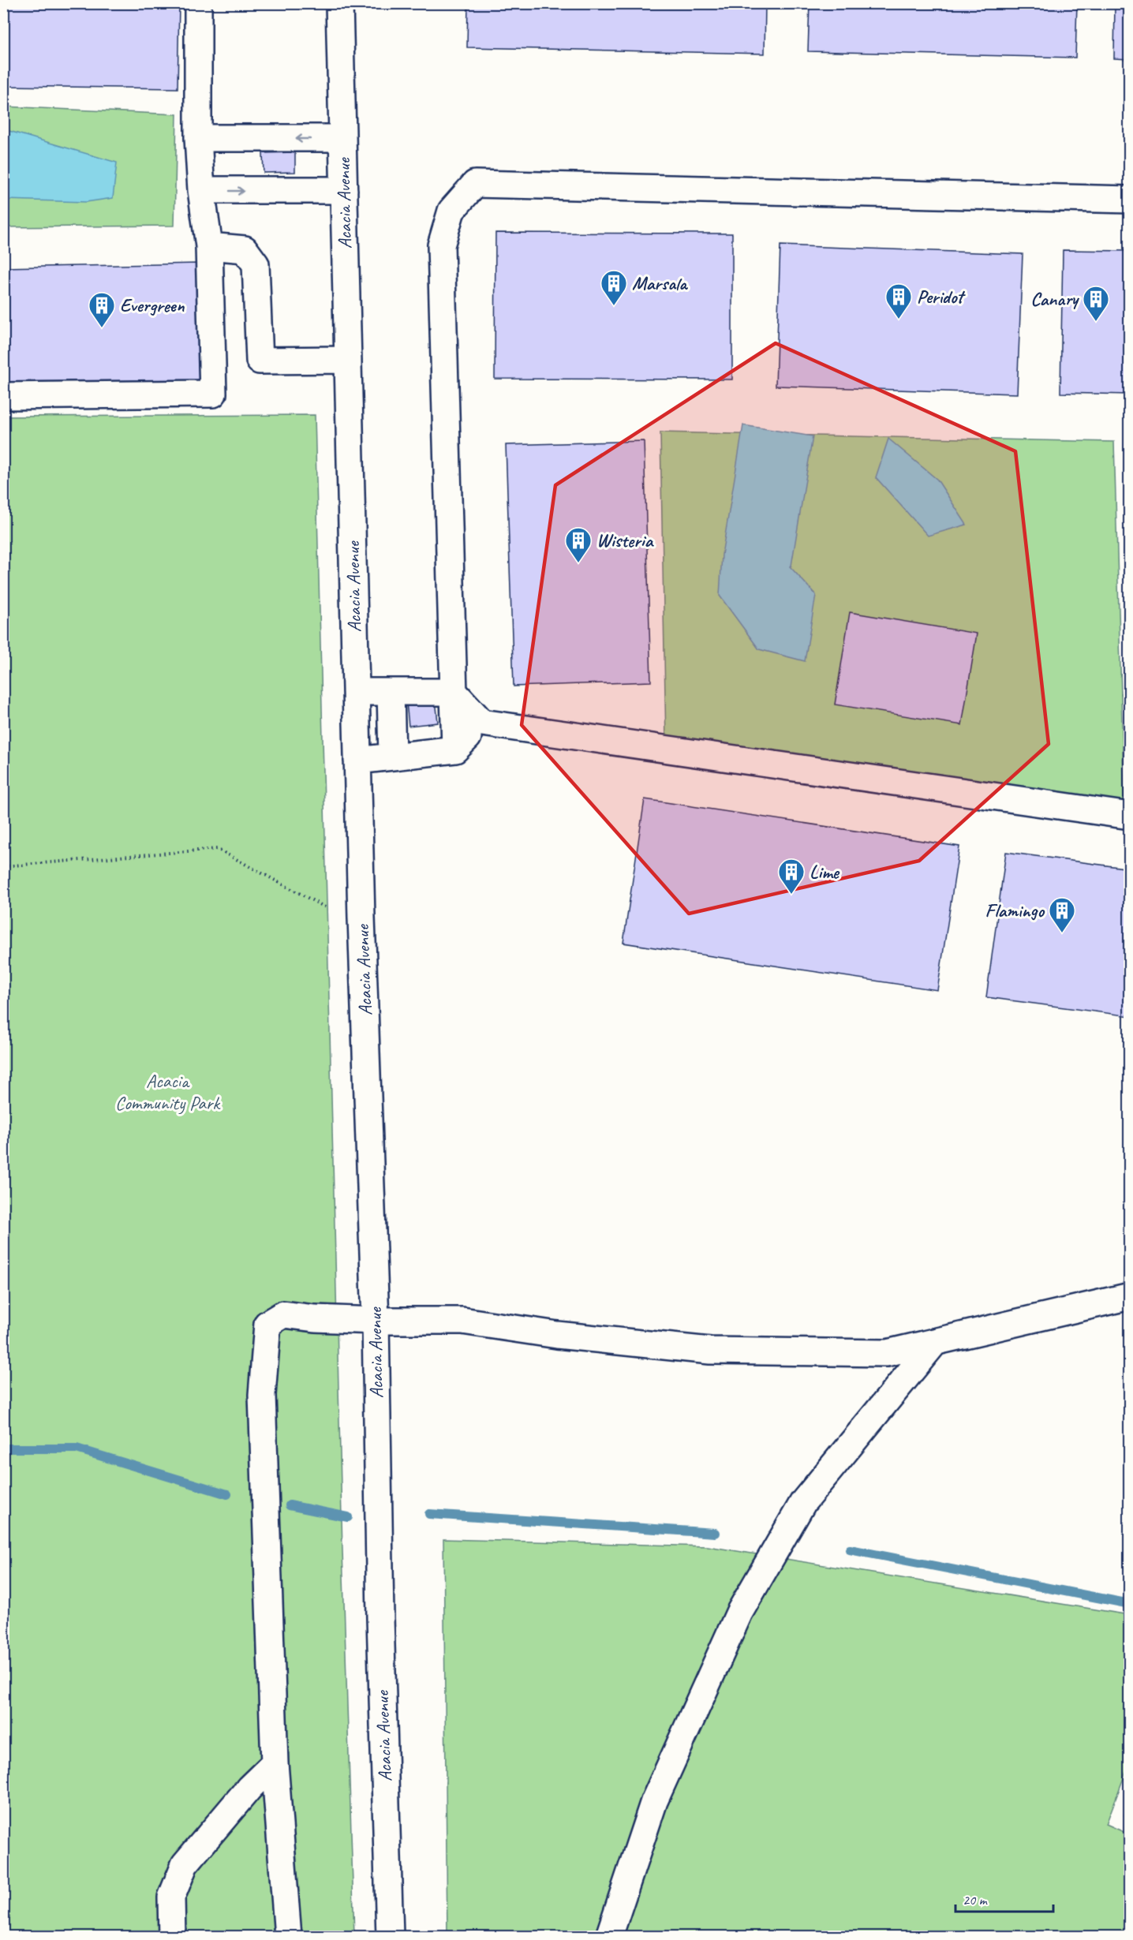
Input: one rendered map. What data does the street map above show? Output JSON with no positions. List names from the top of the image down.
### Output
{
  "streets": {
    "street": ["Acacia Avenue"]
  },
  "parks": ["Acacia Community Park"],
  "places": {
    "building": [
      "Marsala",
      "Peridot",
      "Canary",
      "Evergreen",
      "Wisteria",
      "Lime",
      "Flamingo"
    ]
  },
  "scale_bar": "20 m"
}
